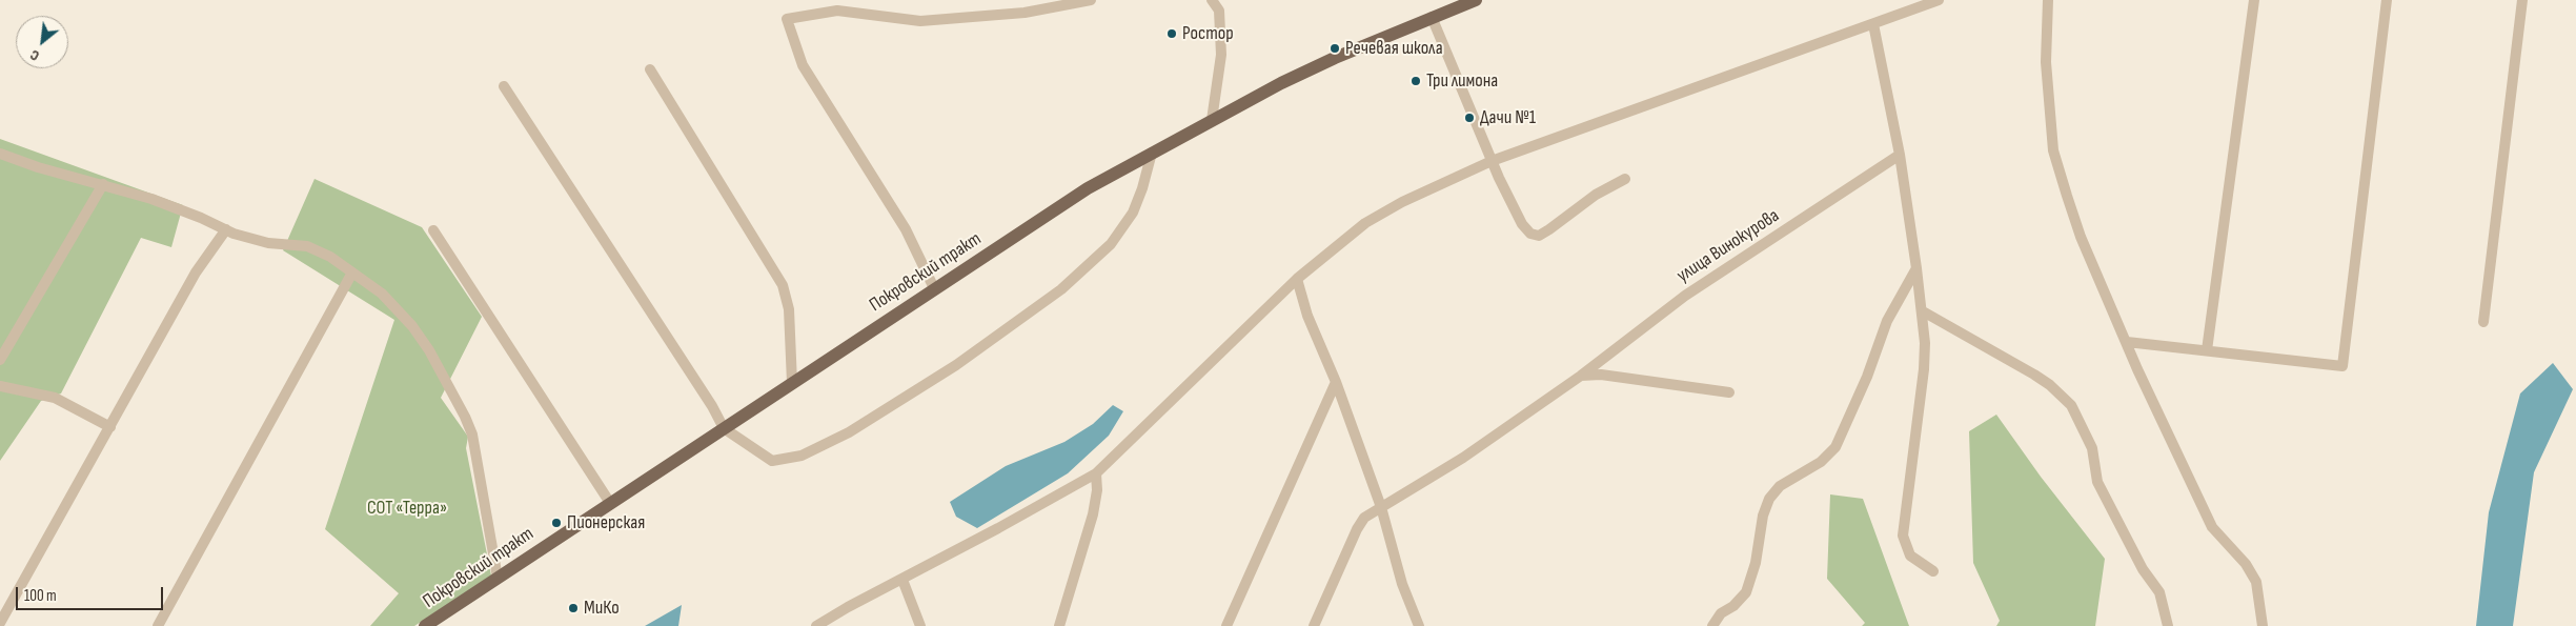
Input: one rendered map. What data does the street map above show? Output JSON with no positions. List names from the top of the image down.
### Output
{
  "streets": {
    "main road": ["Покровский тракт"],
    "street": ["улица Винокурова"]
  },
  "parks": ["СОТ «Терра»"],
  "places": [
    "Ростор",
    "Речевая школа",
    "Три лимона",
    "Дачи №1",
    "Пионерская",
    "МиКо"
  ],
  "scale_bar": "100 m",
  "north": "bottom left"
}
